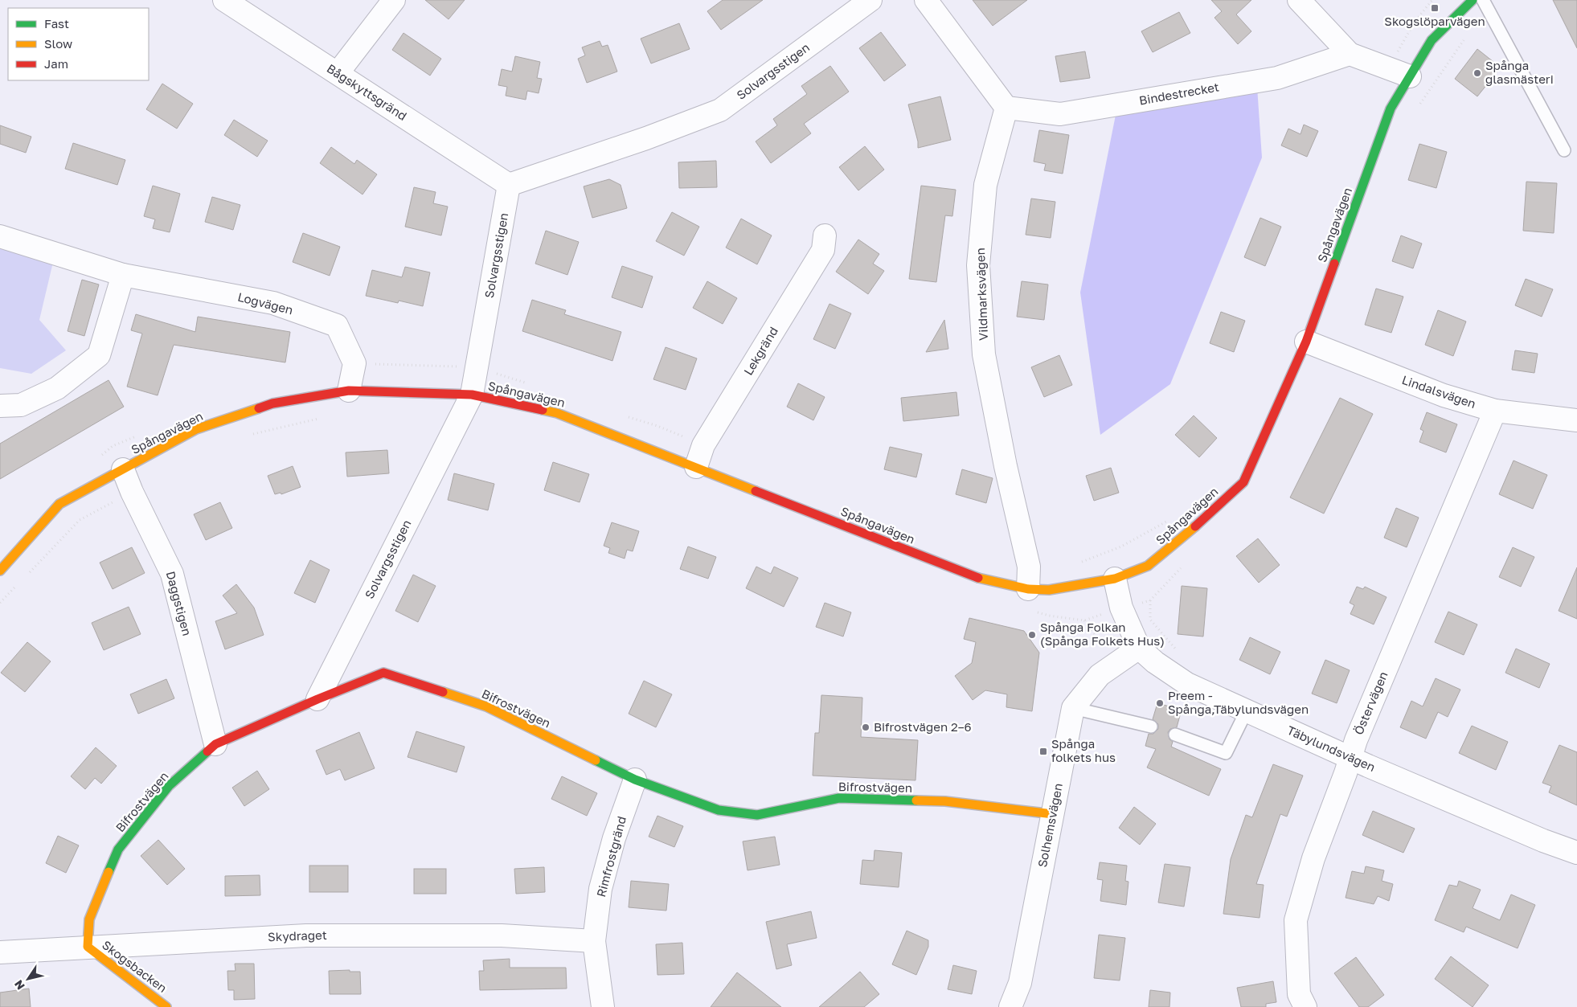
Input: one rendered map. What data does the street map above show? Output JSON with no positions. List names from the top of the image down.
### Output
{
  "streets": {
    "street": [
      "Solvargsstigen",
      "Bågskyttsgränd",
      "Bindestrecket",
      "Spångavägen",
      "Vildmarksvägen",
      "Logvägen",
      "Lekgränd",
      "Lindalsvägen",
      "Daggstigen",
      "Östervägen",
      "Bifrostvägen",
      "Täbylundsvägen",
      "Solhemsvägen",
      "Rimfrostgränd",
      "Skydraget",
      "Skogsbacken"
    ]
  },
  "crossings": [
    ["Solvargsstigen", "Bågskyttsgränd"],
    ["Solvargsstigen", "Spångavägen"],
    ["Solvargsstigen", "Bifrostvägen"],
    ["Bindestrecket", "Vildmarksvägen"],
    ["Spångavägen", "Vildmarksvägen"],
    ["Spångavägen", "Lekgränd"],
    ["Spångavägen", "Lindalsvägen"],
    ["Spångavägen", "Daggstigen"],
    ["Spångavägen", "Täbylundsvägen"],
    ["Lindalsvägen", "Östervägen"],
    ["Daggstigen", "Bifrostvägen"],
    ["Östervägen", "Täbylundsvägen"],
    ["Bifrostvägen", "Solhemsvägen"],
    ["Bifrostvägen", "Rimfrostgränd"],
    ["Bifrostvägen", "Skydraget"],
    ["Bifrostvägen", "Skogsbacken"],
    ["Täbylundsvägen", "Solhemsvägen"],
    ["Rimfrostgränd", "Skydraget"],
    ["Skydraget", "Skogsbacken"]
  ],
  "places": {
    "transit": ["Skogslöparvägen", "Spånga folkets hus"],
    "other": [
      "Spånga glasmästeri",
      "Spånga Folkan (Spånga Folkets Hus)",
      "Preem - Spånga,Täbylundsvägen",
      "Bifrostvägen 2–6"
    ]
  },
  "legend": ["Fast", "Slow", "Jam"],
  "north": "bottom left"
}
